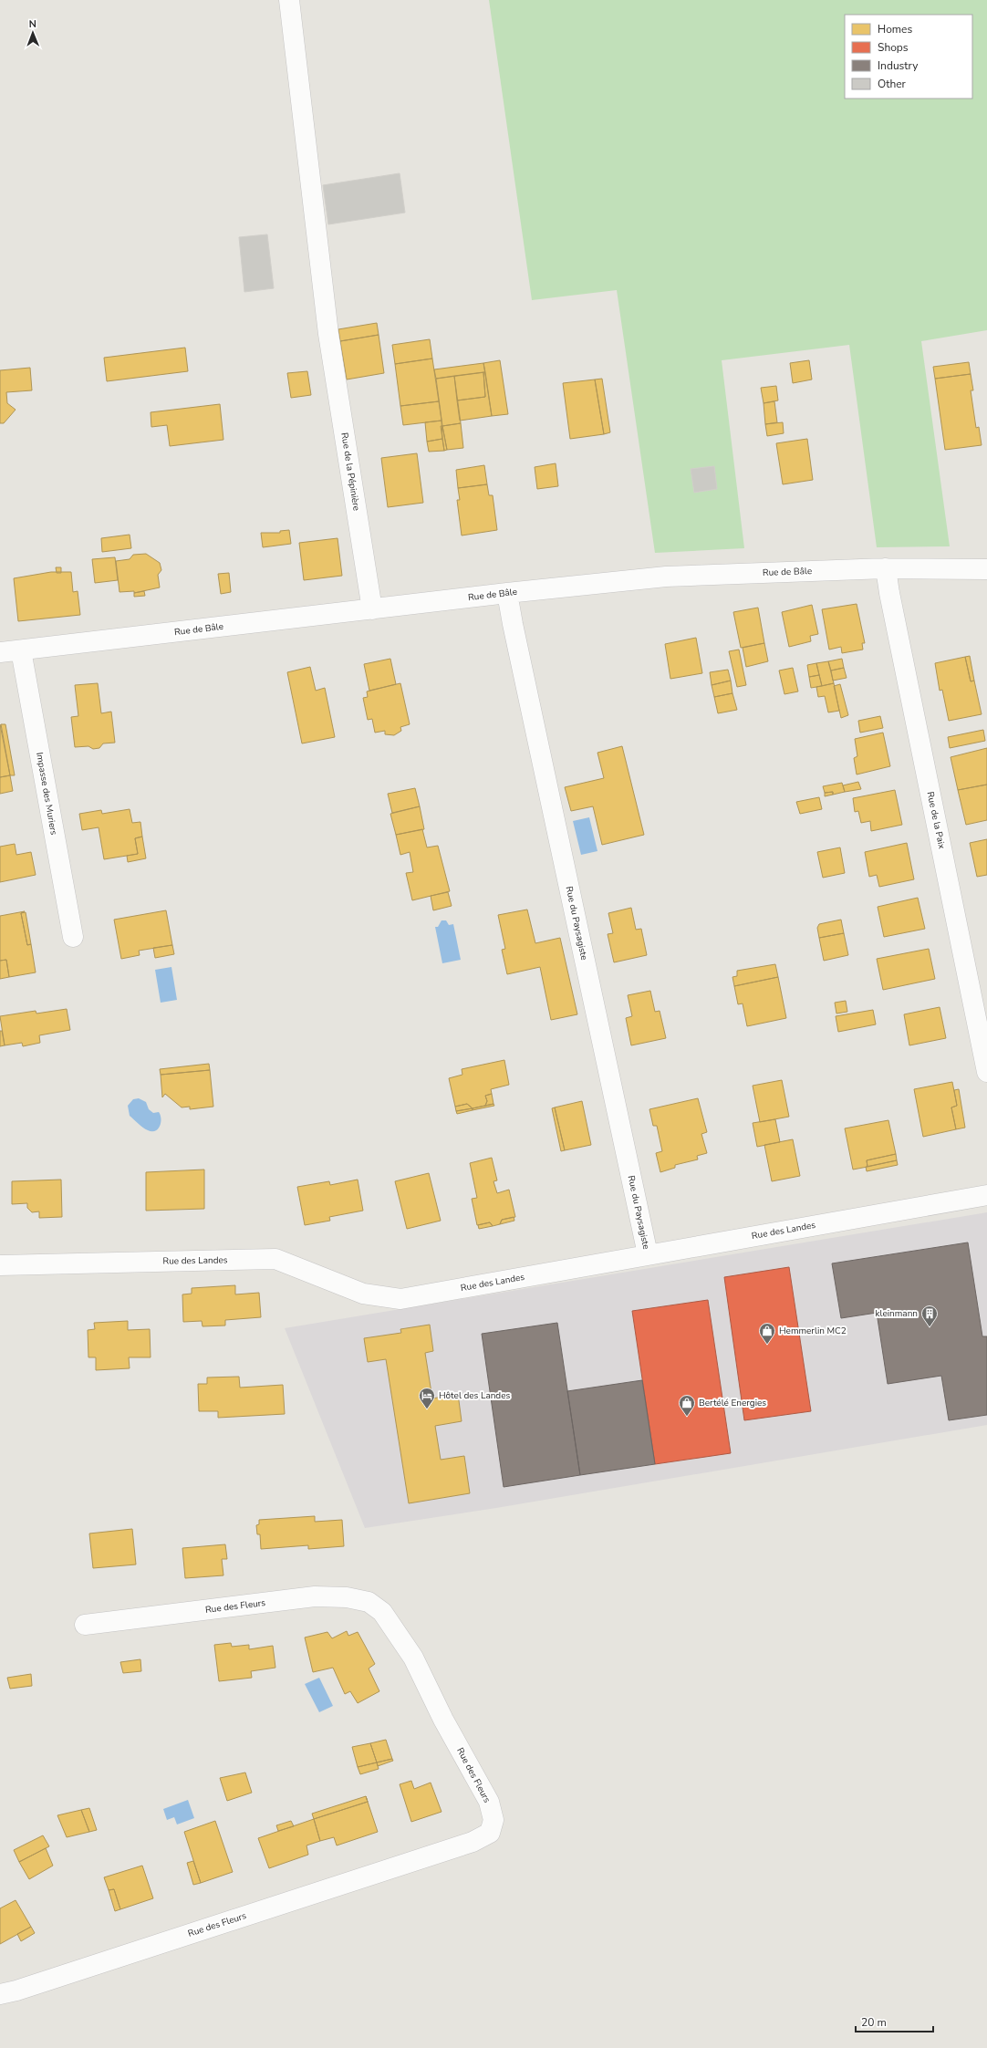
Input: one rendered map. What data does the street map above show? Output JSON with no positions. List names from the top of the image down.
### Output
{
  "streets": {
    "street": [
      "Rue de la Pépinière",
      "Rue de Bâle",
      "Impasse des Muriers",
      "Rue de la Paix",
      "Rue du Paysagiste",
      "Rue des Landes",
      "Rue des Fleurs"
    ]
  },
  "crossings": [
    ["Rue de la Pépinière", "Rue de Bâle"],
    ["Rue de Bâle", "Impasse des Muriers"],
    ["Rue de Bâle", "Rue de la Paix"],
    ["Rue de Bâle", "Rue du Paysagiste"],
    ["Rue du Paysagiste", "Rue des Landes"]
  ],
  "places": {
    "building": ["kleinmann"],
    "shop": ["Hemmerlin MC2", "Bertélé Energies"],
    "hotel": ["Hôtel des Landes"]
  },
  "legend": [
    "Homes",
    "Shops",
    "Industry",
    "Other"
  ],
  "scale_bar": "20 m",
  "north": "top"
}
